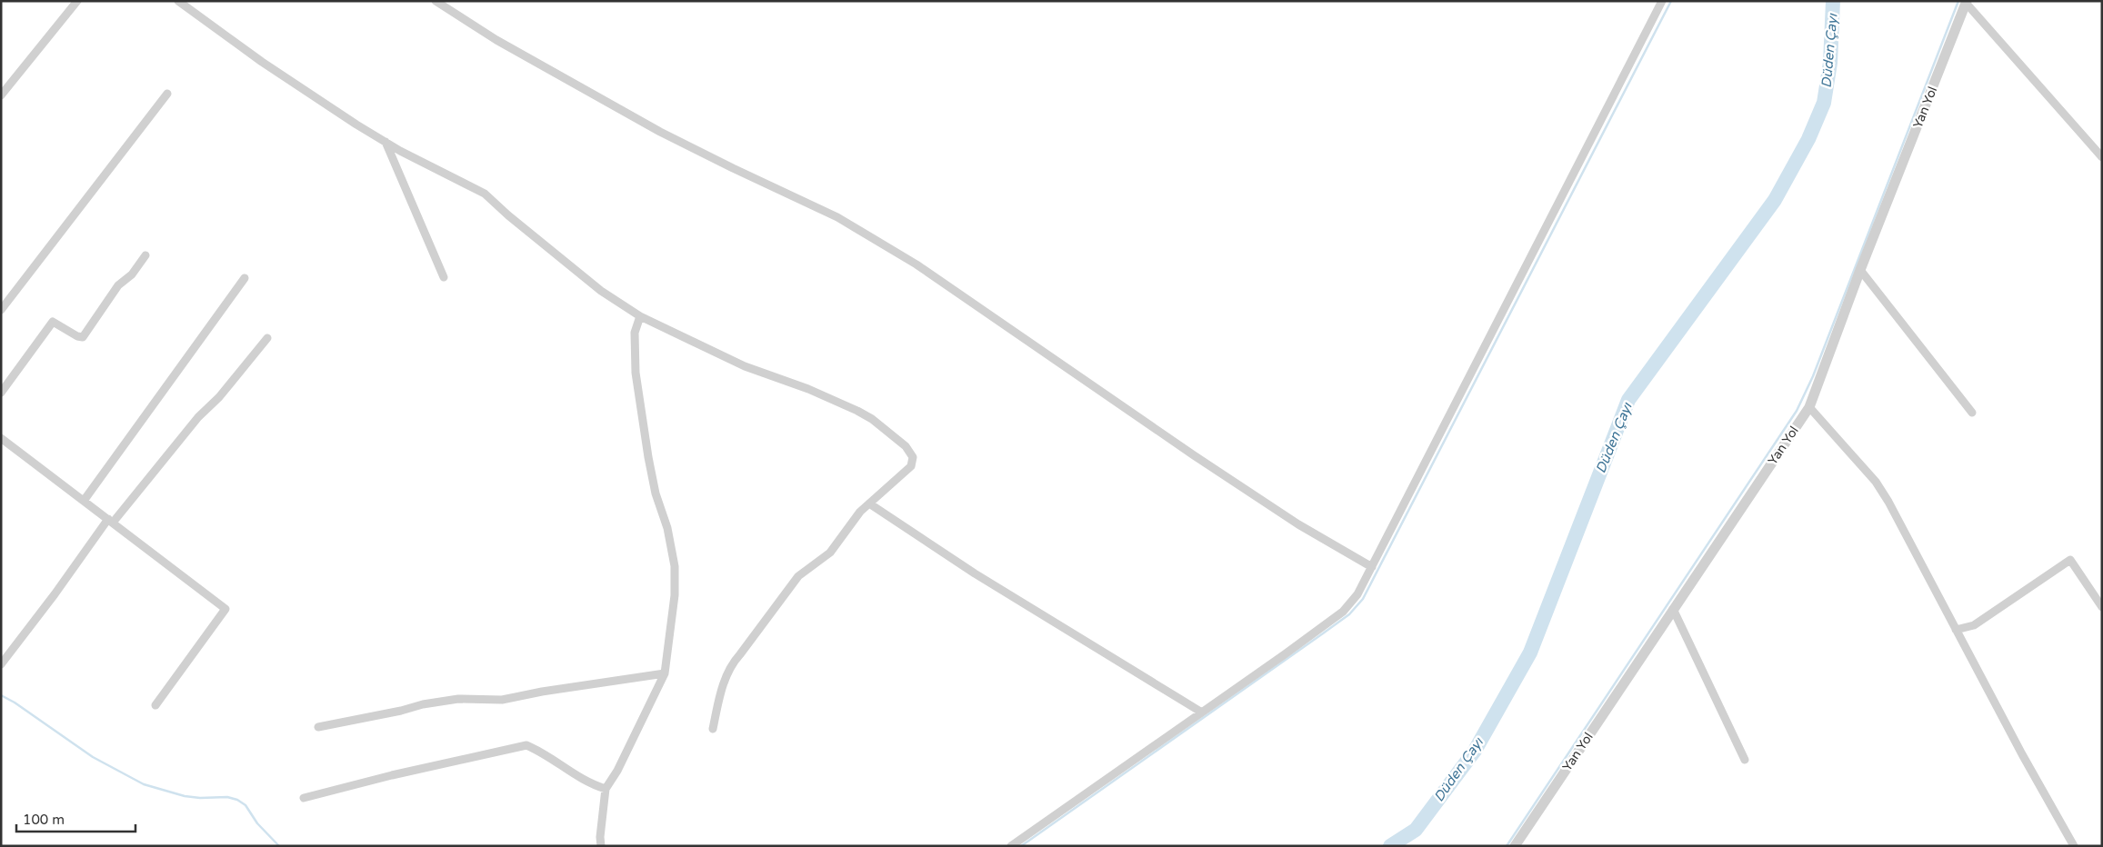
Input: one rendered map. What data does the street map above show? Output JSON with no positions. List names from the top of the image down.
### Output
{
  "streets": {
    "street": ["Yan Yol"]
  },
  "water": ["Düden Çayı"],
  "scale_bar": "100 m"
}
